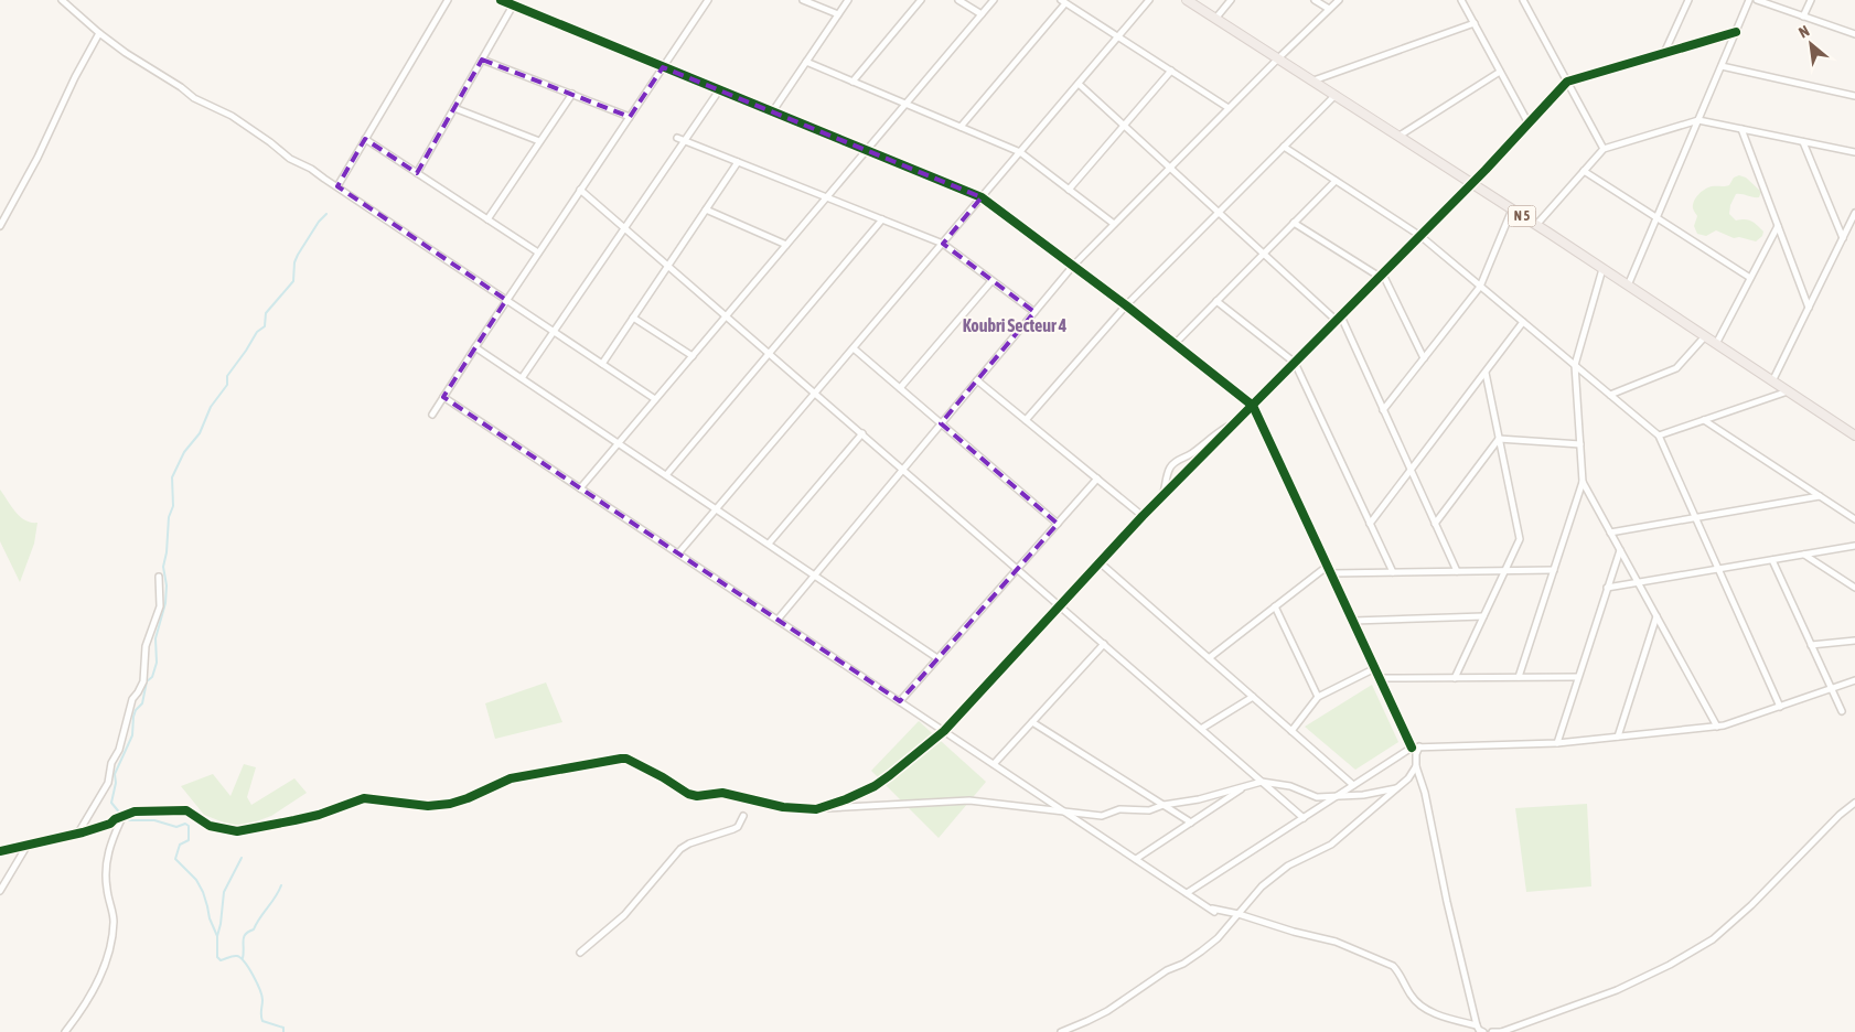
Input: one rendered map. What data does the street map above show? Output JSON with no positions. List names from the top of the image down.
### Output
{
  "streets": {
    "highway": ["N 5"]
  },
  "districts": ["Koubri Secteur 4"],
  "north": "top left"
}
